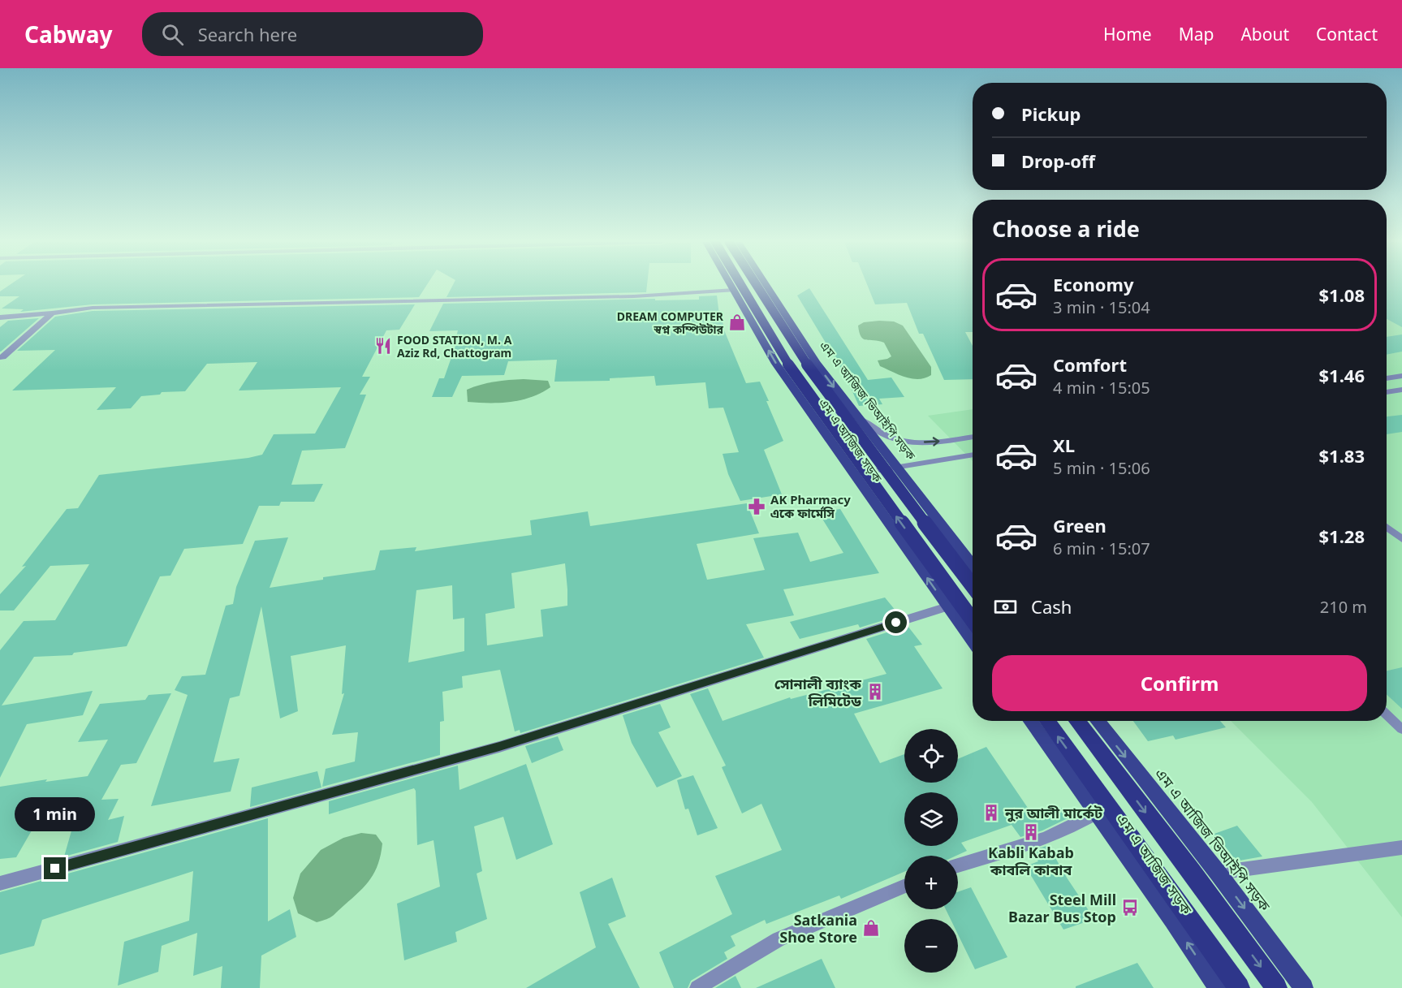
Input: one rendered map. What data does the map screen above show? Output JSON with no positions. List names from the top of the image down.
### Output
{
  "streets": {
    "main road": ["এম এ আজিজ ভিআইপি সড়ক", "এম এ আজিজ সড়ক"]
  },
  "one_way": ["এম এ আজিজ ভিআইপি সড়ক", "এম এ আজিজ সড়ক"],
  "places": {
    "shop": ["DREAM COMPUTER স্বপ্ন কম্পিউটার", "Satkania Shoe Store"],
    "restaurant": ["FOOD STATION, M. A Aziz Rd, Chattogram"],
    "pharmacy": ["AK Pharmacy একে ফার্মেসি"],
    "building": ["সোনালী ব্যাংক লিমিটেড", "নুর আলী মার্কেট", "Kabli Kabab কাবলি কাবাব"],
    "bus stop": ["Steel Mill Bazar Bus Stop"]
  },
  "page": {
    "header": "Cabway",
    "search": "Search here",
    "nav": [
      "Home",
      "Map",
      "About",
      "Contact"
    ],
    "banner": ["Pickup", "Drop-off"],
    "heading": "Choose a ride",
    "list": [
      {
        "name": "Economy",
        "note": "3 min · 15:04",
        "value": "$1.08"
      },
      {
        "name": "Comfort",
        "note": "4 min · 15:05",
        "value": "$1.46"
      },
      {
        "name": "XL",
        "note": "5 min · 15:06",
        "value": "$1.83"
      },
      {
        "name": "Green",
        "note": "6 min · 15:07",
        "value": "$1.28"
      }
    ],
    "pay": ["Cash", "210 m"],
    "buttons": "Confirm",
    "map_buttons": ["+", "−"],
    "bubble": "1 min"
  }
}
